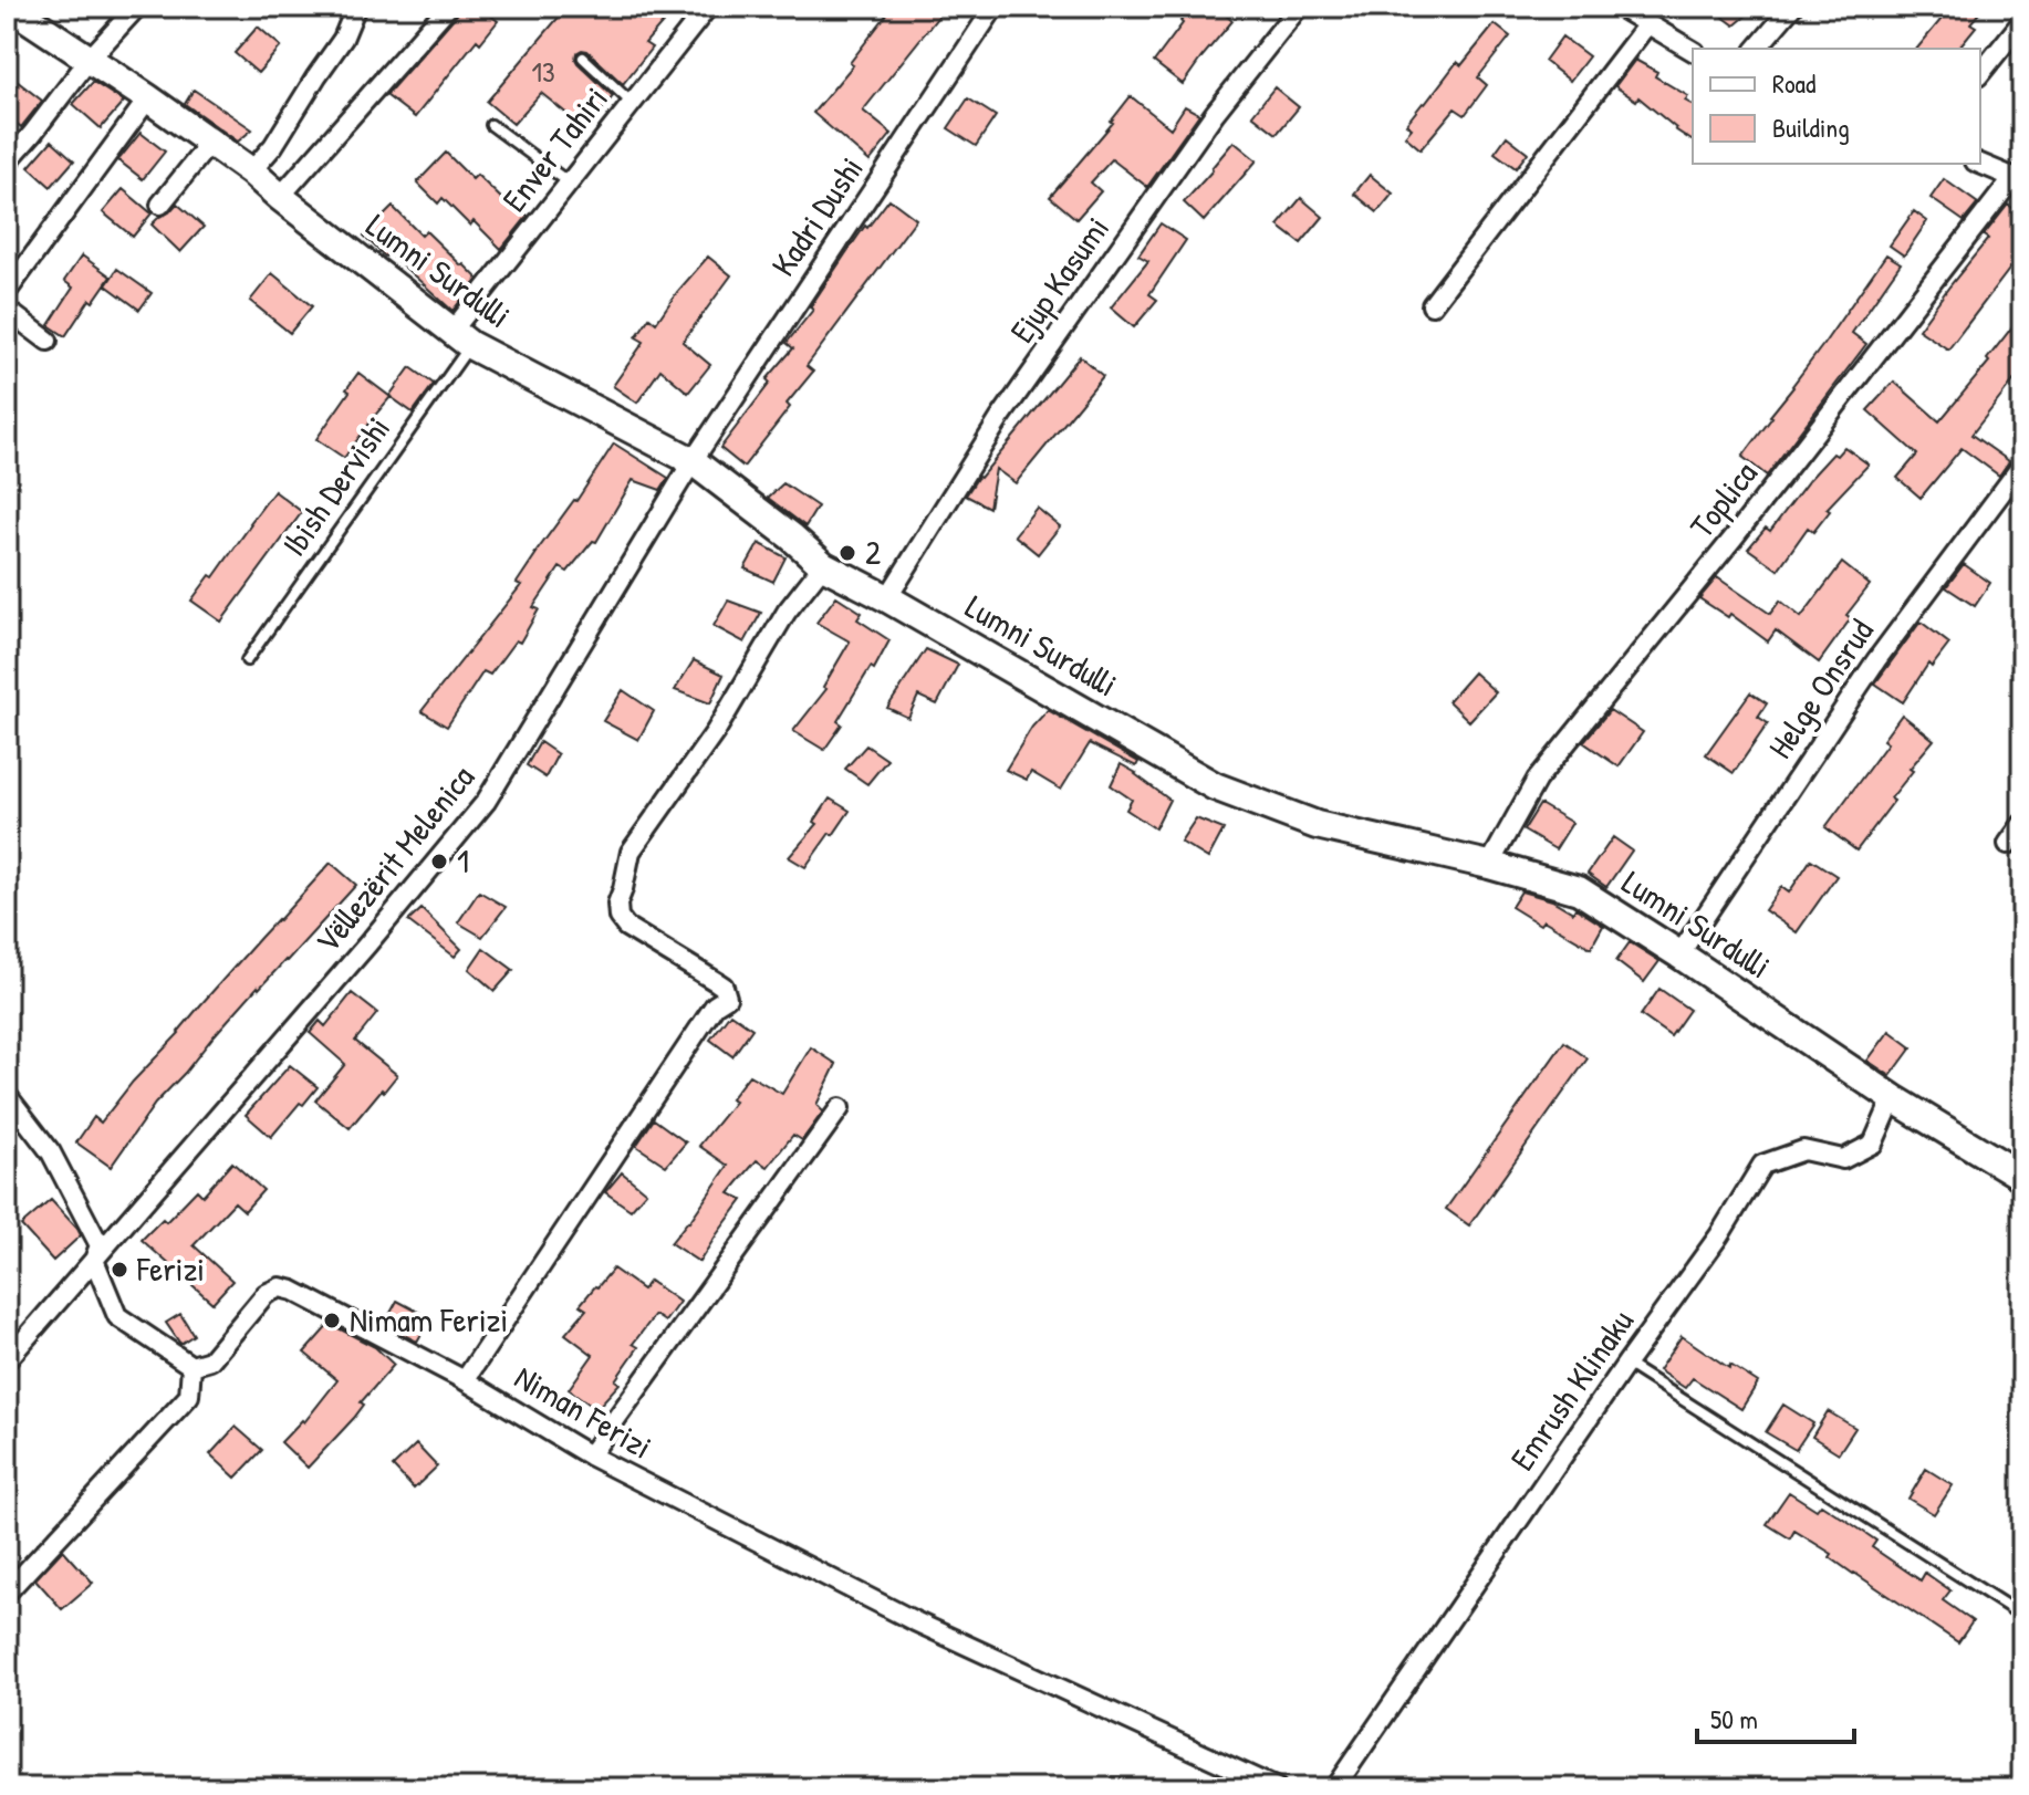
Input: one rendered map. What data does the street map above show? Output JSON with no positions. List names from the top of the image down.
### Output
{
  "streets": {
    "street": [
      "Enver Tahiri",
      "Kadri Dushi",
      "Lumni Surdulli",
      "Ejup Kasumi",
      "Toplica",
      "Helge Onsrud",
      "Vëllezërit Melenica",
      "Emrush Klinaku",
      "Niman Ferizi"
    ],
    "lane": ["Ibish Dervishi"]
  },
  "crossings": [
    ["Enver Tahiri", "Lumni Surdulli"],
    ["Enver Tahiri", "Ibish Dervishi"],
    ["Kadri Dushi", "Lumni Surdulli"],
    ["Kadri Dushi", "Vëllezërit Melenica"],
    ["Lumni Surdulli", "Ejup Kasumi"],
    ["Lumni Surdulli", "Ibish Dervishi"],
    ["Lumni Surdulli", "Toplica"],
    ["Lumni Surdulli", "Helge Onsrud"],
    ["Lumni Surdulli", "Vëllezërit Melenica"],
    ["Lumni Surdulli", "Emrush Klinaku"]
  ],
  "places": [
    "2",
    "1",
    "Ferizi",
    "Nimam Ferizi"
  ],
  "house_numbers": ["13"],
  "legend": ["Road", "Building"],
  "scale_bar": "50 m"
}
